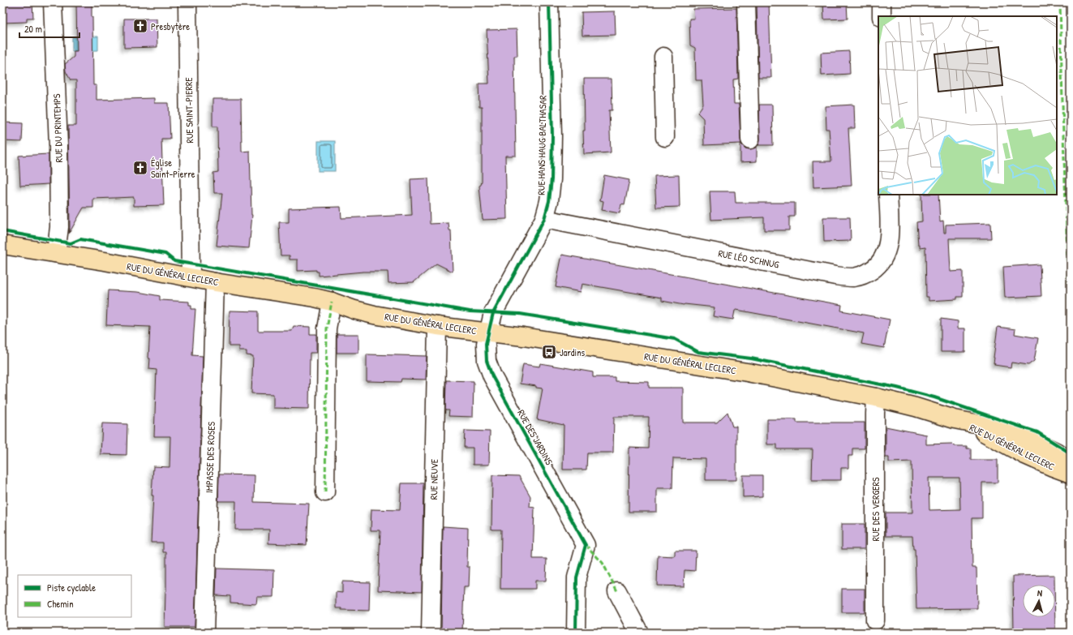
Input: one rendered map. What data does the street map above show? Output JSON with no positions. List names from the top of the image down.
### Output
{
  "streets": {
    "main road": ["RUE DU GÉNÉRAL LECLERC"],
    "street": [
      "RUE SAINT-PIERRE",
      "RUE DU PRINTEMPS",
      "RUE HANS HAUG BALTHASAR",
      "RUE LÉO SCHNUG",
      "RUE DES JARDINS",
      "IMPASSE DES ROSES",
      "RUE NEUVE",
      "RUE DES VERGERS"
    ]
  },
  "crossings": [
    ["RUE SAINT-PIERRE", "RUE DU GÉNÉRAL LECLERC"],
    ["RUE DU PRINTEMPS", "RUE DU GÉNÉRAL LECLERC"],
    ["RUE HANS HAUG BALTHASAR", "RUE LÉO SCHNUG"],
    ["RUE HANS HAUG BALTHASAR", "RUE DU GÉNÉRAL LECLERC"],
    ["RUE HANS HAUG BALTHASAR", "RUE DES JARDINS"],
    ["RUE DU GÉNÉRAL LECLERC", "RUE DES JARDINS"],
    ["RUE DU GÉNÉRAL LECLERC", "IMPASSE DES ROSES"],
    ["RUE DU GÉNÉRAL LECLERC", "RUE NEUVE"],
    ["RUE DU GÉNÉRAL LECLERC", "RUE DES VERGERS"]
  ],
  "places": {
    "church": ["Presbytère", "Église Saint-Pierre"],
    "bus stop": ["Jardins"]
  },
  "legend": ["Piste cyclable", "Chemin"],
  "scale_bar": "20 m",
  "north": "top"
}
